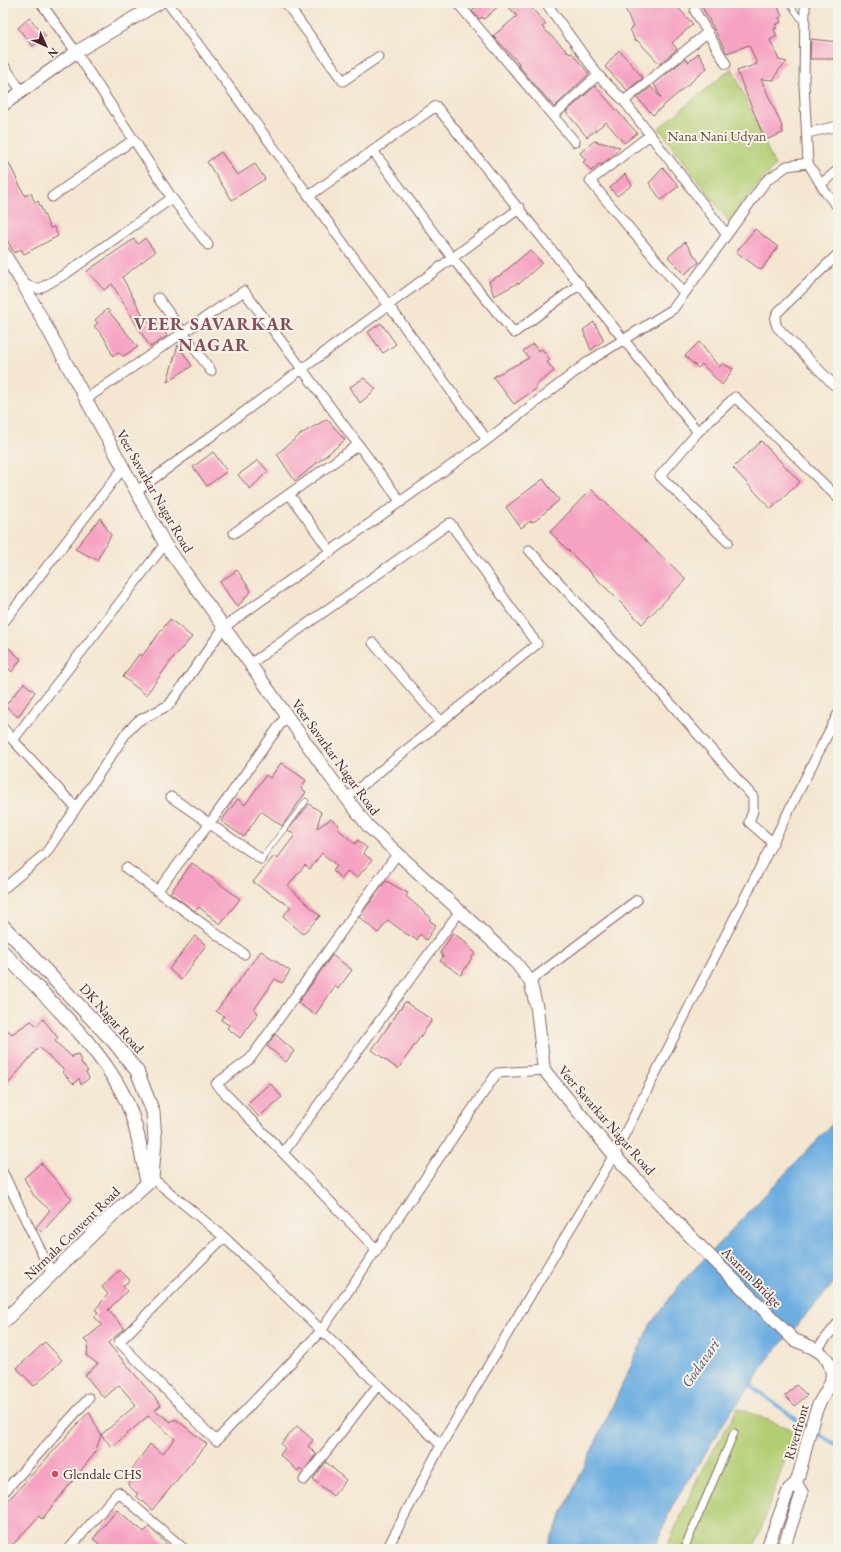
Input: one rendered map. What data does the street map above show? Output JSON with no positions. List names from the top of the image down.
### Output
{
  "streets": {
    "main road": ["DK Nagar Road", "Nirmala Convent Road"],
    "street": ["Veer Savarkar Nagar Road", "Asaram Bridge", "Riverfront"]
  },
  "crossings": [
    ["Veer Savarkar Nagar Road", "Asaram Bridge"],
    ["DK Nagar Road", "Nirmala Convent Road"],
    ["Asaram Bridge", "Riverfront"]
  ],
  "districts": ["VEER SAVARKAR NAGAR"],
  "water": ["Godavari"],
  "parks": ["Nana Nani Udyan"],
  "places": ["Glendale CHS"],
  "north": "bottom right"
}
